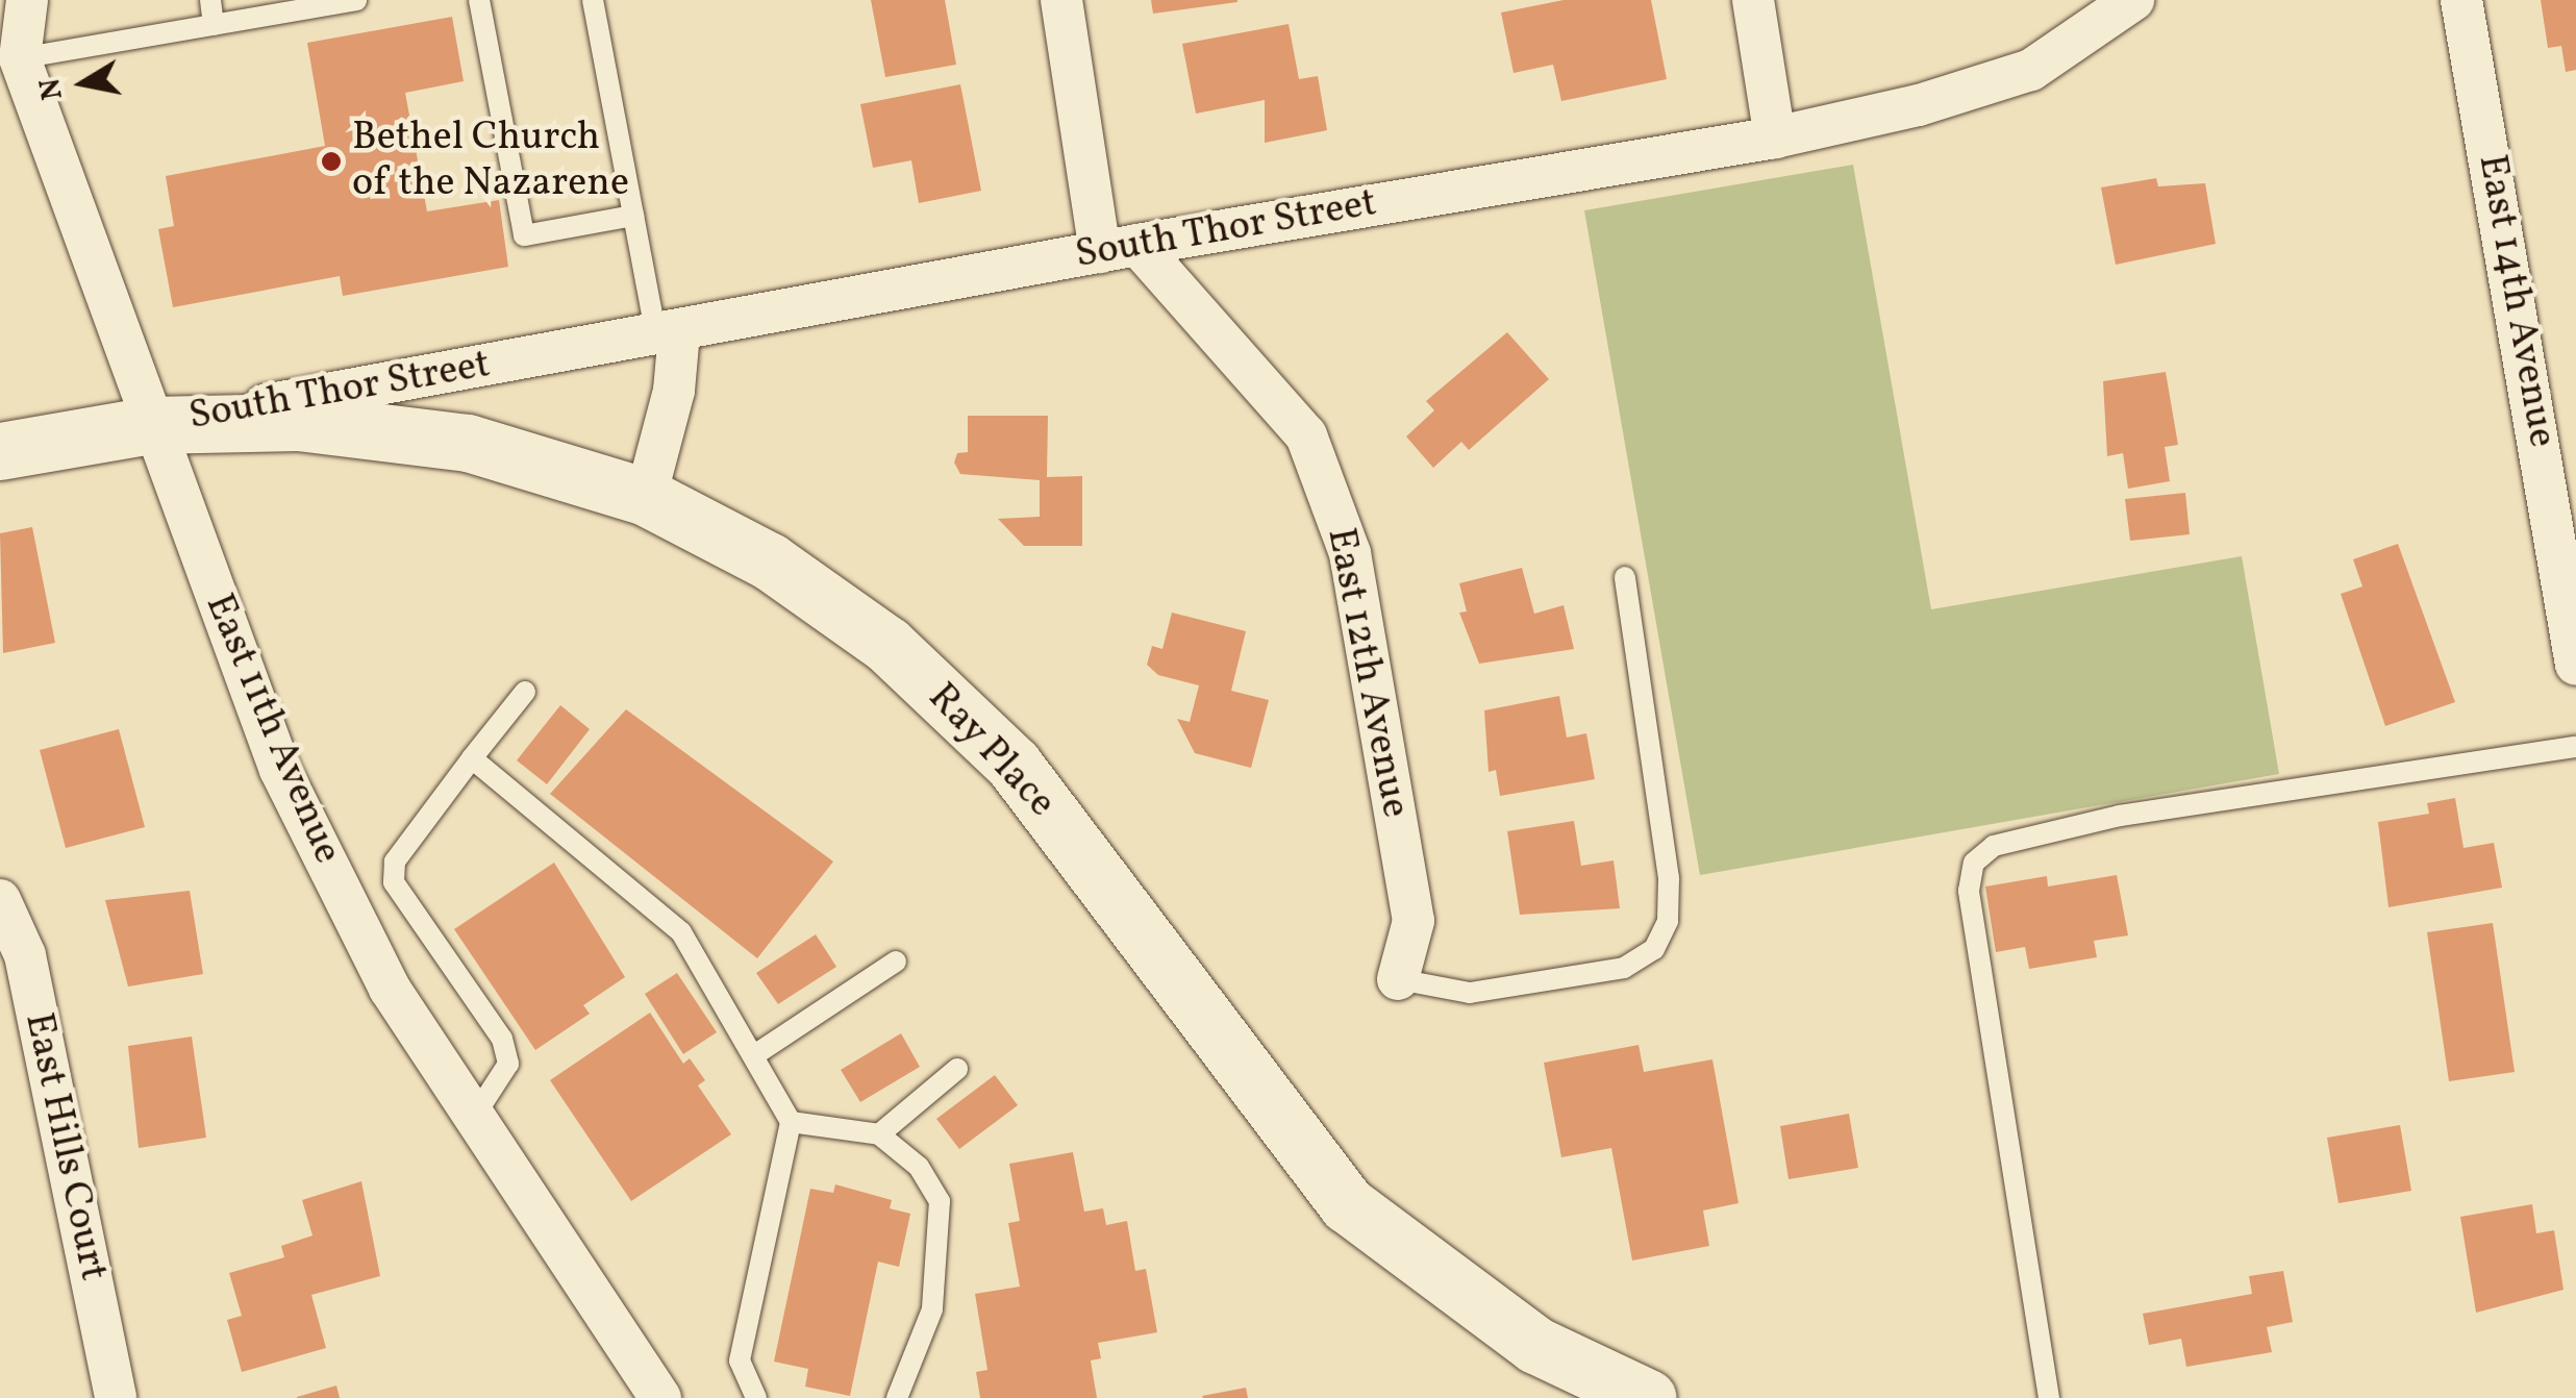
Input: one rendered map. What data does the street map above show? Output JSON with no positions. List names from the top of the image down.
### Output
{
  "streets": {
    "main road": ["South Thor Street", "Ray Place"],
    "street": [
      "East 14th Avenue",
      "East 12th Avenue",
      "East 11th Avenue",
      "East Hills Court"
    ]
  },
  "crossings": [
    ["South Thor Street", "East 12th Avenue"],
    ["South Thor Street", "East 11th Avenue"],
    ["South Thor Street", "Ray Place"],
    ["East 11th Avenue", "Ray Place"]
  ],
  "places": ["Bethel Church of the Nazarene"],
  "north": "left"
}
